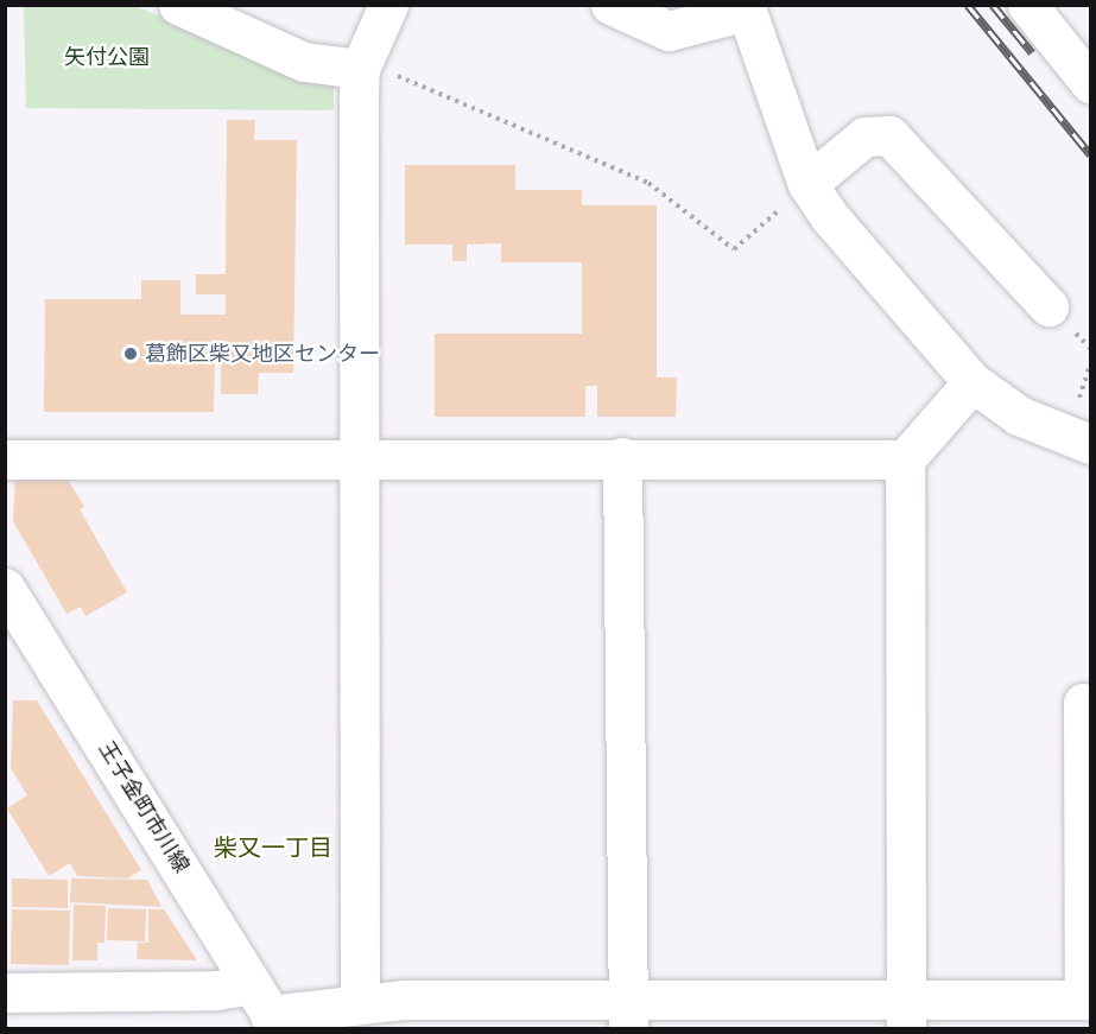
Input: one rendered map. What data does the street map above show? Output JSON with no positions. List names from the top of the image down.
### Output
{
  "streets": {
    "street": ["王子金町市川線"]
  },
  "districts": ["柴又一丁目"],
  "parks": ["矢付公園"],
  "places": ["葛飾区柴又地区センター"]
}
